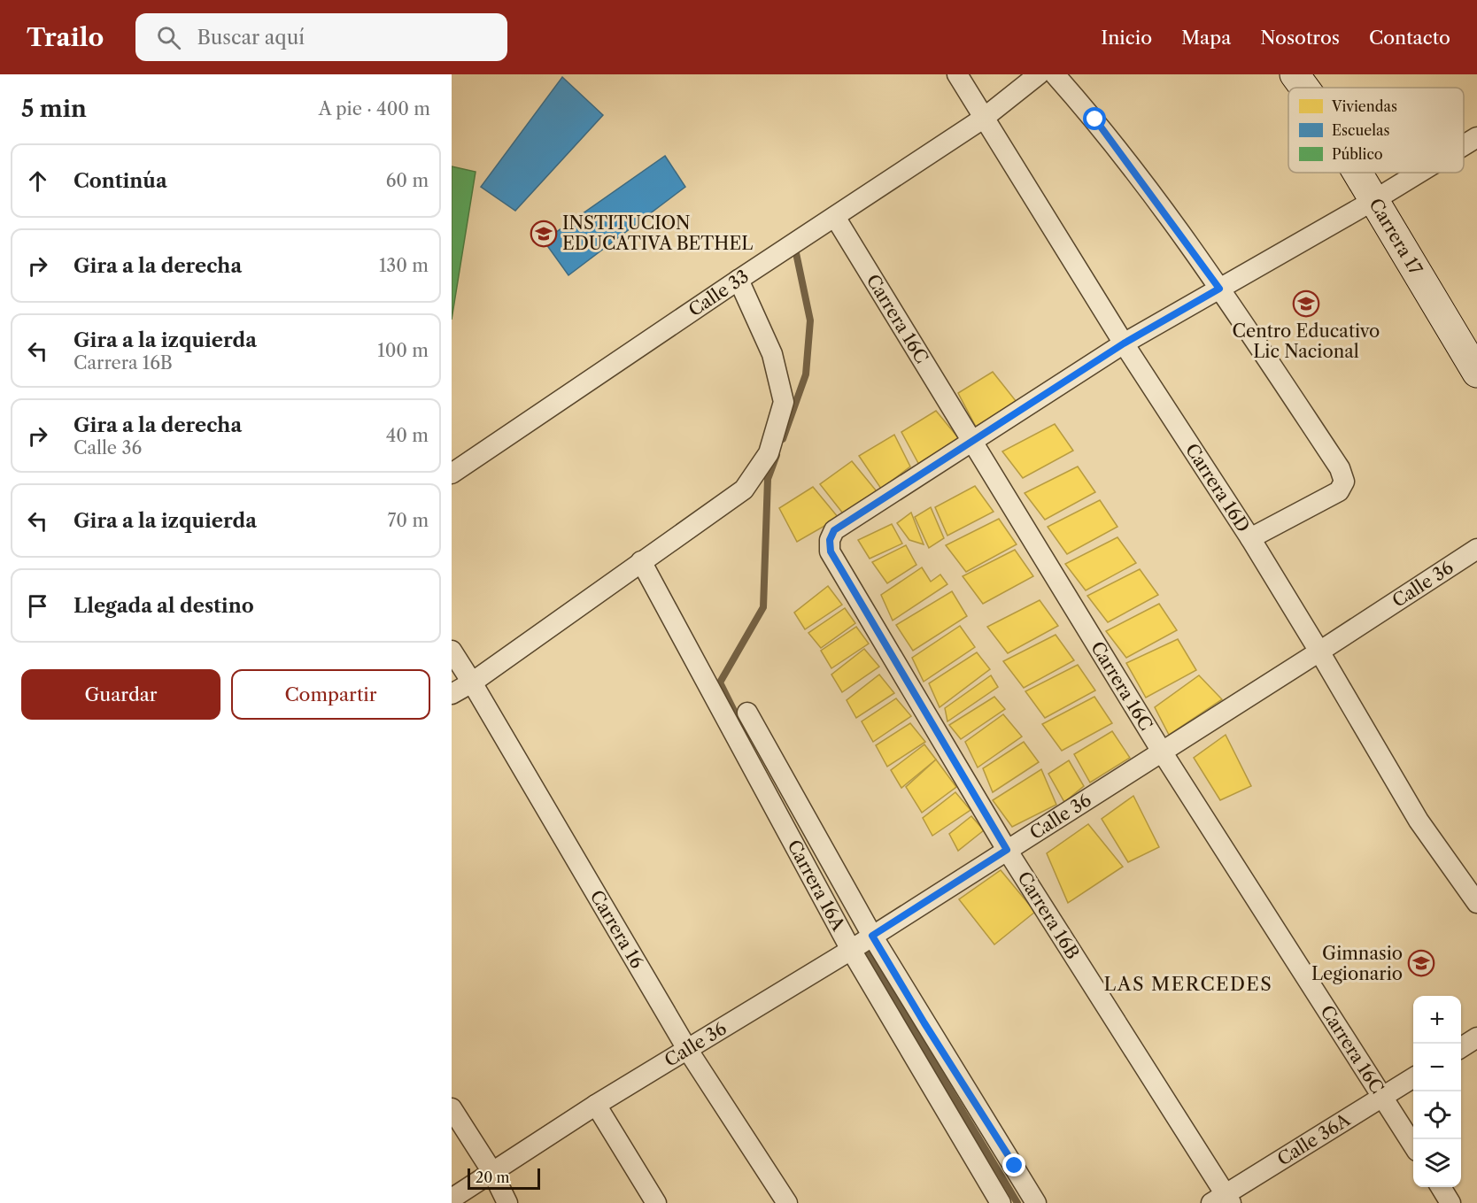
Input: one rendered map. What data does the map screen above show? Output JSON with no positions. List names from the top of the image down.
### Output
{
  "streets": {
    "street": [
      "Carrera 17",
      "Calle 33",
      "Carrera 16C",
      "Carrera 16D",
      "Calle 36",
      "Carrera 16A",
      "Carrera 16B",
      "Carrera 16",
      "Calle 36A"
    ]
  },
  "crossings": [
    ["Calle 33", "Carrera 16C"],
    ["Calle 33", "Carrera 16D"],
    ["Carrera 16C", "Calle 36"],
    ["Carrera 16C", "Carrera 16B"],
    ["Carrera 16C", "Calle 36A"],
    ["Carrera 16D", "Calle 36"],
    ["Calle 36", "Carrera 16A"],
    ["Calle 36", "Carrera 16B"],
    ["Calle 36", "Carrera 16"],
    ["Carrera 16B", "Calle 36A"]
  ],
  "districts": ["LAS MERCEDES"],
  "places": {
    "school or university": ["INSTITUCION EDUCATIVA BETHEL", "Centro Educativo Lic Nacional", "Gimnasio Legionario"]
  },
  "legend": ["Viviendas", "Escuelas", "Público"],
  "scale_bar": "20 m",
  "page": {
    "header": "Trailo",
    "search": "Buscar aquí",
    "nav": [
      "Inicio",
      "Mapa",
      "Nosotros",
      "Contacto"
    ],
    "heading": ["5 min", "A pie · 400 m"],
    "list": [
      ["Continúa", "60 m"],
      ["Gira a la derecha", "130 m"],
      ["Gira a la izquierda", "Carrera 16B", "100 m"],
      ["Gira a la derecha", "Calle 36", "40 m"],
      ["Gira a la izquierda", "70 m"],
      "Llegada al destino"
    ],
    "buttons": ["Guardar", "Compartir"],
    "map_buttons": ["+", "−"],
    "scale": "20 m"
  }
}
